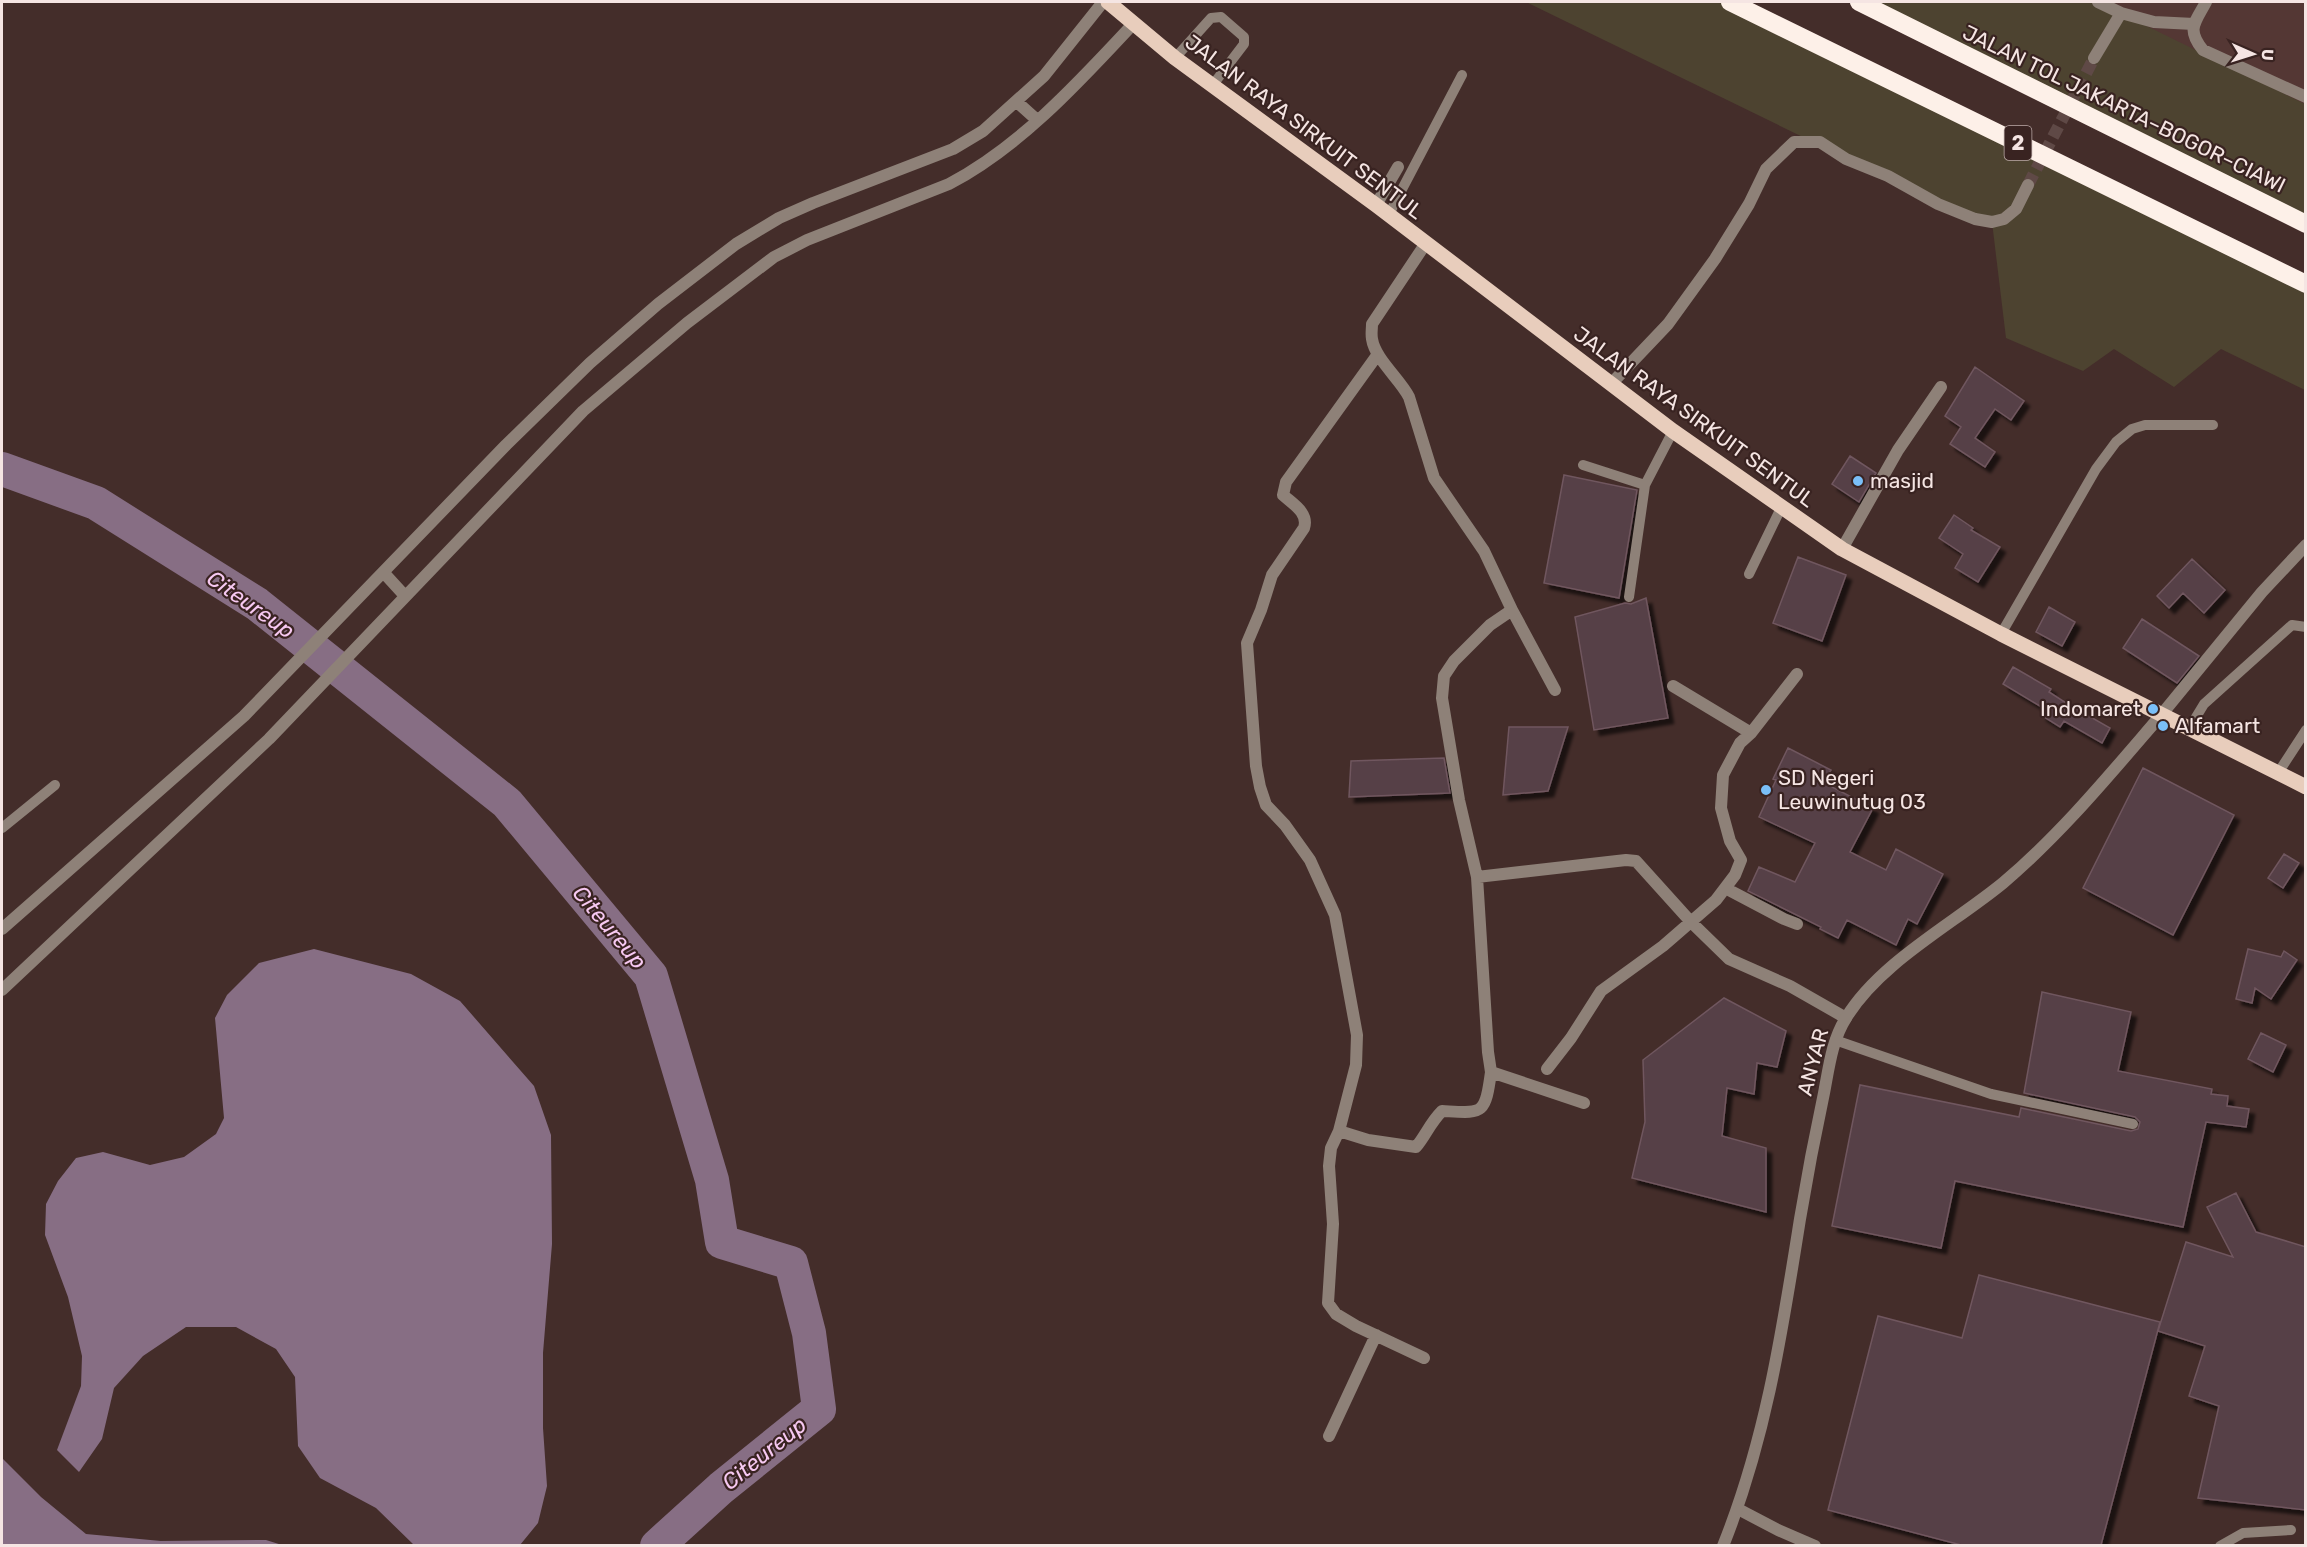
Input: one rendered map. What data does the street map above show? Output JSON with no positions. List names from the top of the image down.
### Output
{
  "streets": {
    "highway": ["JALAN TOL JAKARTA–BOGOR–CIAWI", "2"],
    "main road": ["JALAN RAYA SIRKUIT SENTUL"],
    "street": ["ANYAR"]
  },
  "crossings": [
    ["JALAN RAYA SIRKUIT SENTUL", "ANYAR"]
  ],
  "water": ["Citeureup"],
  "places": [
    "masjid",
    "Indomaret",
    "Alfamart",
    "SD Negeri Leuwinutug 03"
  ],
  "north": "right"
}
